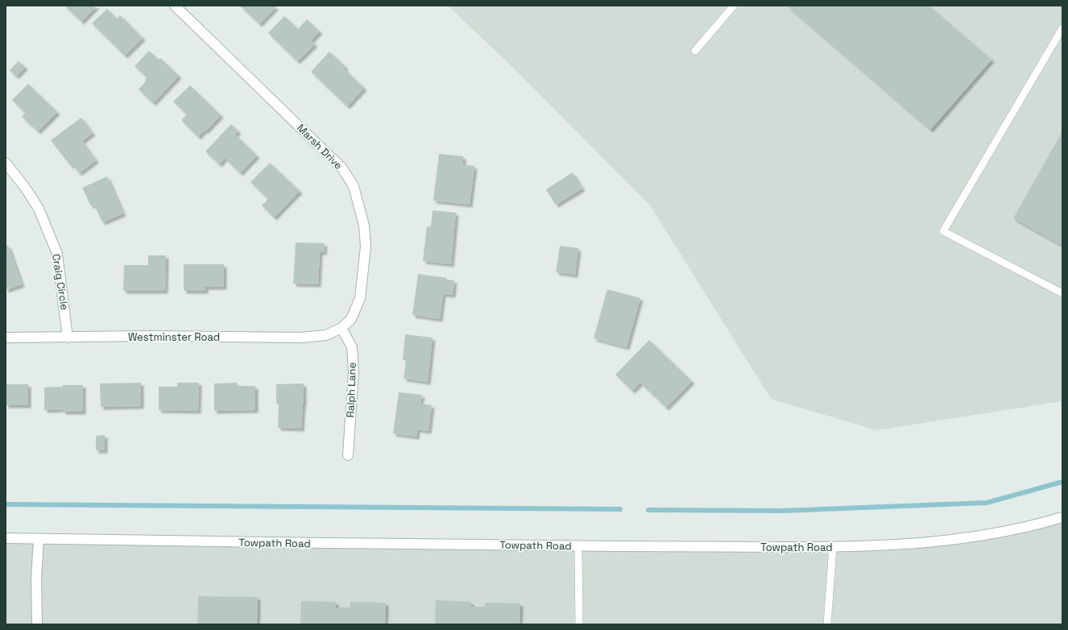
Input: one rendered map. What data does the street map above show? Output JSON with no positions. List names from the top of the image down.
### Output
{
  "streets": {
    "street": [
      "Marsh Drive",
      "Craig Circle",
      "Westminster Road",
      "Ralph Lane",
      "Towpath Road"
    ]
  },
  "crossings": [
    ["Marsh Drive", "Westminster Road"],
    ["Marsh Drive", "Ralph Lane"],
    ["Craig Circle", "Westminster Road"],
    ["Westminster Road", "Ralph Lane"]
  ]
}
